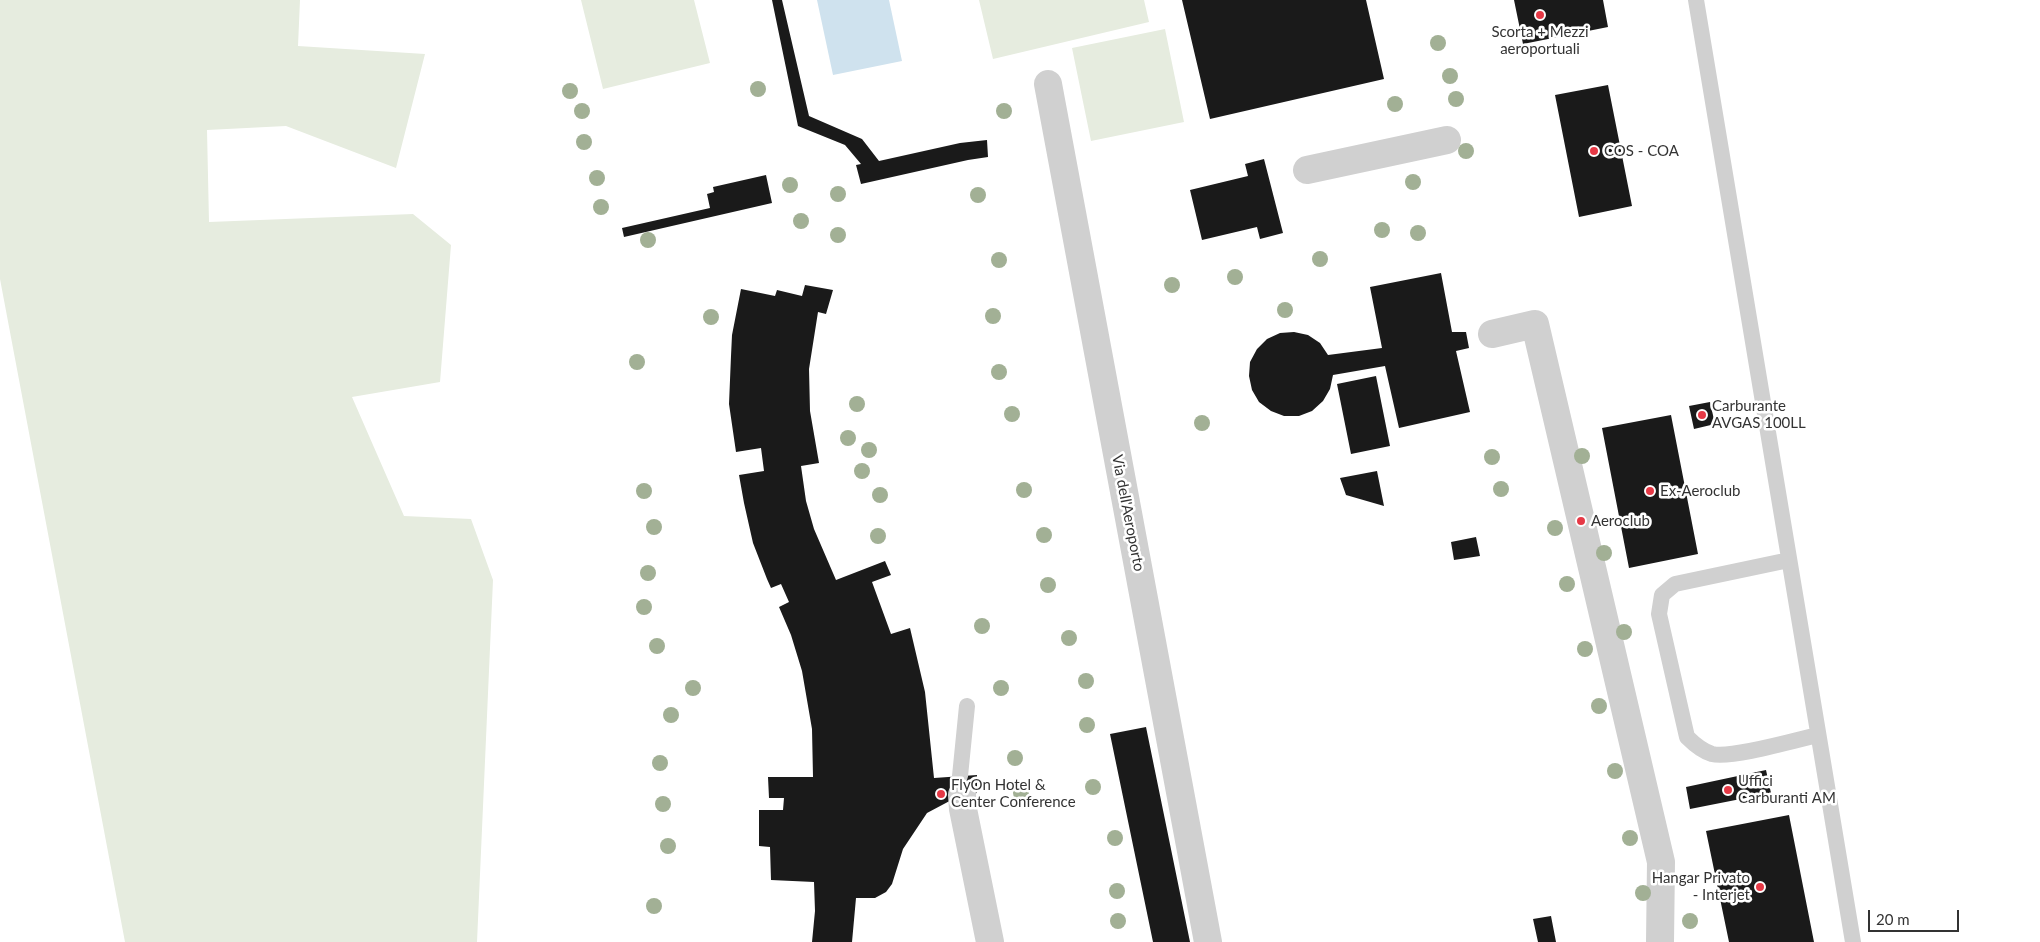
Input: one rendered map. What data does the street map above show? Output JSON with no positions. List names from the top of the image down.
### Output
{
  "streets": {
    "street": ["Via dell'Aeroporto"]
  },
  "places": [
    "Scorta + Mezzi aeroportuali",
    "COS - COA",
    "Carburante AVGAS 100LL",
    "Ex-Aeroclub",
    "Aeroclub",
    "Uffici Carburanti AM",
    "FlyOn Hotel & Center Conference",
    "Hangar Privato - Interjet"
  ],
  "scale_bar": "20 m"
}
